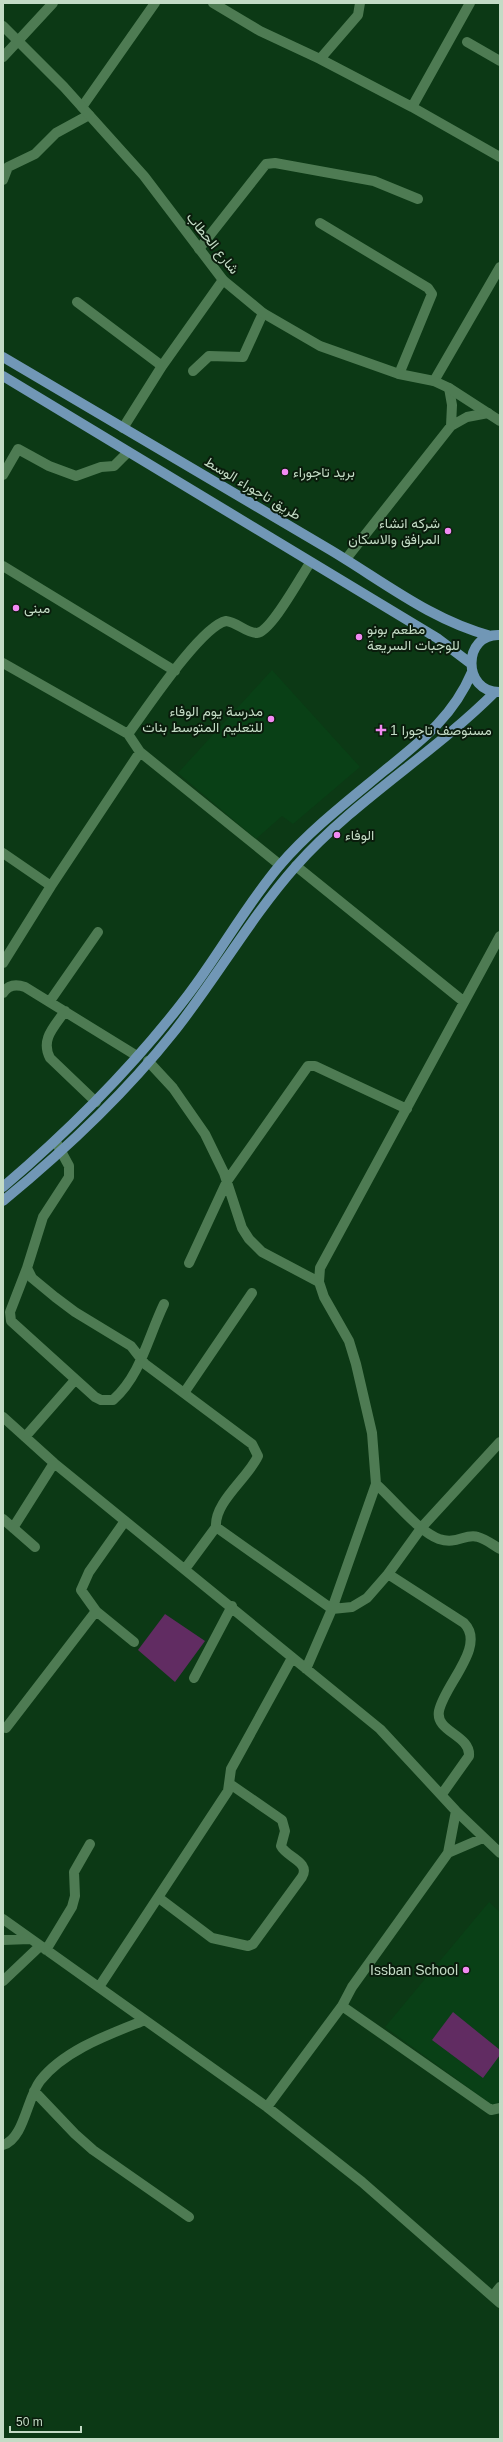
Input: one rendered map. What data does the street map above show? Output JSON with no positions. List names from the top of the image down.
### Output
{
  "streets": {
    "main road": ["طريق تاجوراء الوسط"],
    "street": ["شارع الحطاب"]
  },
  "places": {
    "other": [
      "بريد تاجوراء",
      "شركه انشاء المرافق والاسكان",
      "مبنى",
      "مطعم بونو للوجبات السريعة",
      "مدرسة يوم الوفاء للتعليم المتوسط بنات",
      "الوفاء",
      "Issban School"
    ],
    "health": ["مستوصف تاجورا 1"]
  },
  "scale_bar": "50 m"
}
